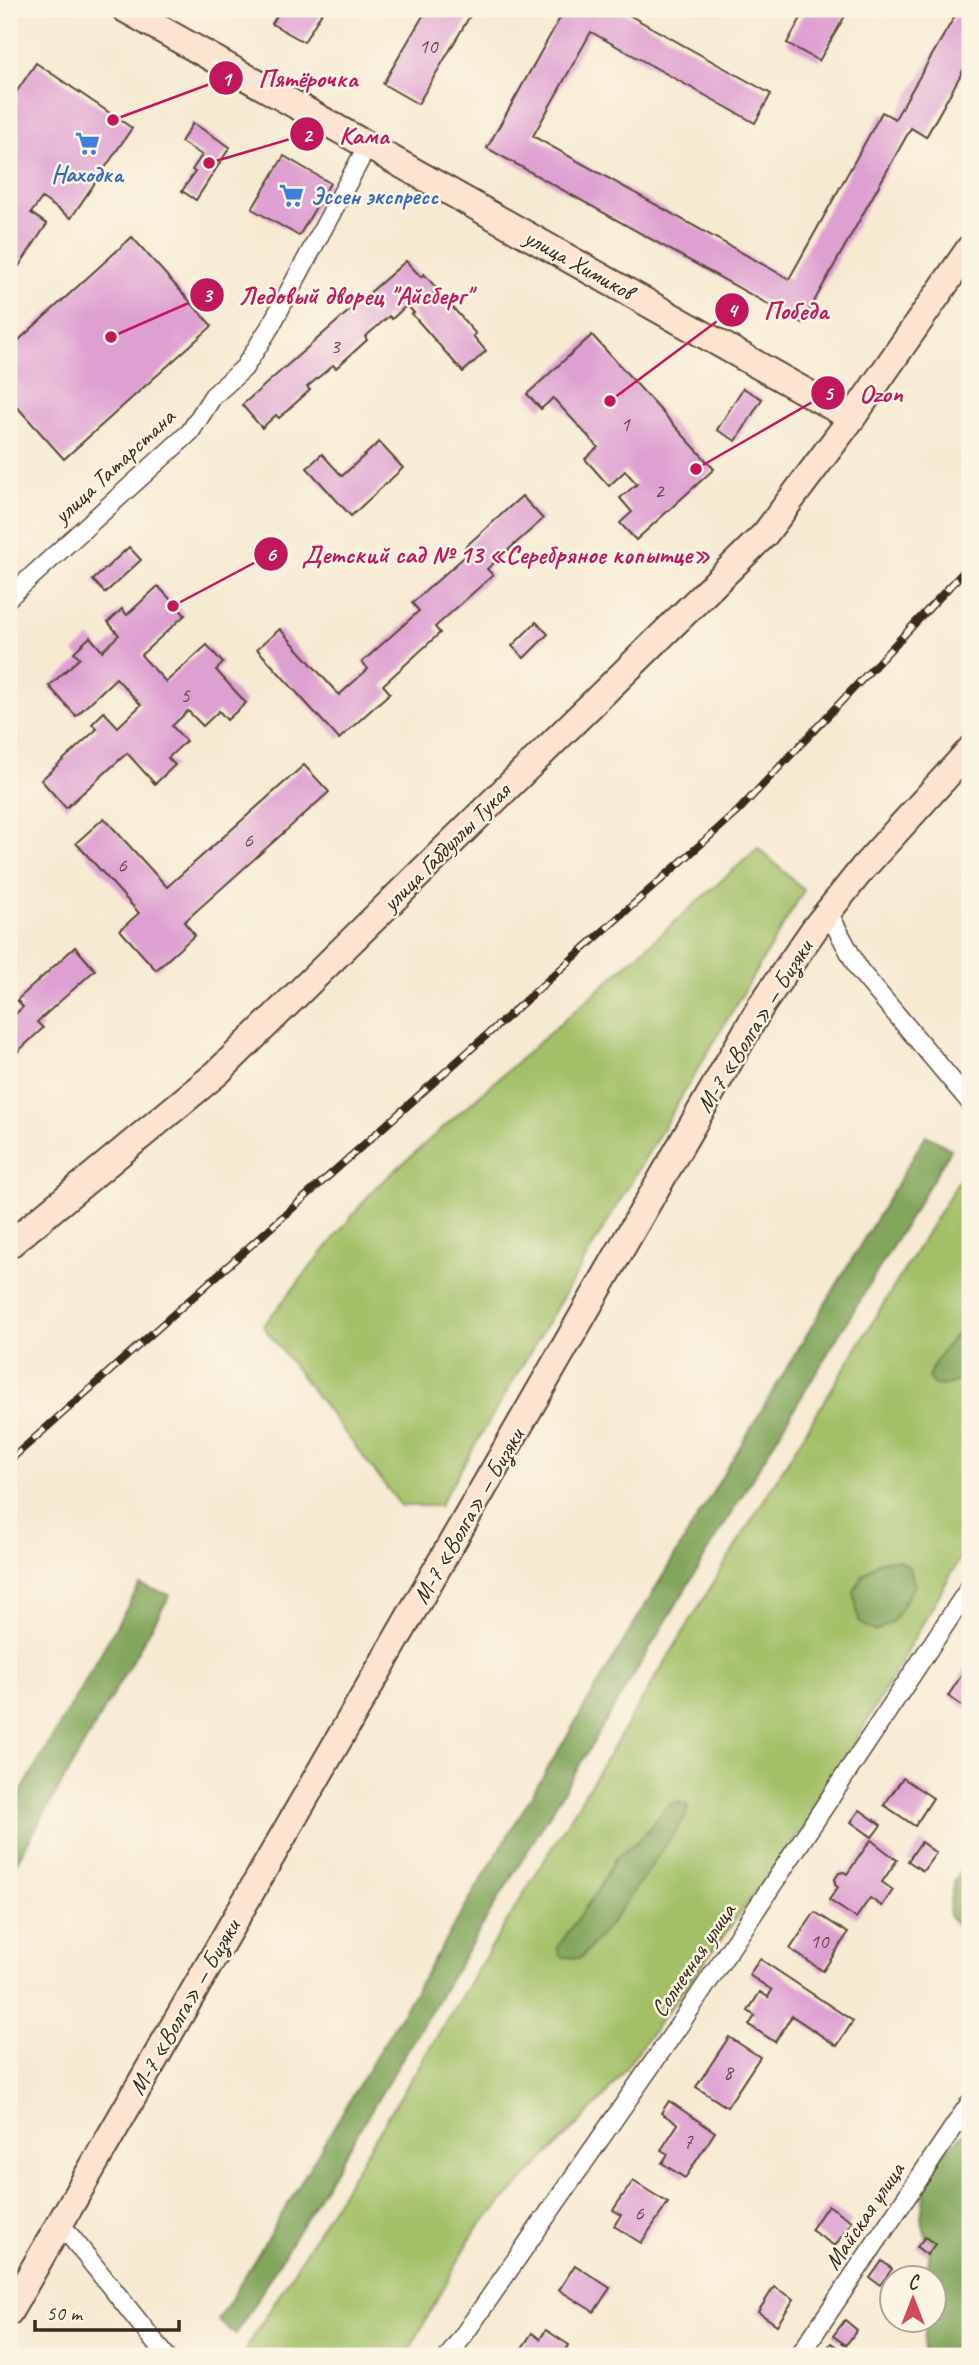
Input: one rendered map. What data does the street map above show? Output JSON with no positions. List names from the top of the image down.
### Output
{
  "streets": {
    "main road": ["улица Химиков", "улица Габдуллы Тукая", "М-7 «Волга» — Бизяки"],
    "street": ["улица Татарстана", "Солнечная улица", "Майская улица"]
  },
  "crossings": [
    ["улица Химиков", "улица Татарстана"],
    ["улица Химиков", "улица Габдуллы Тукая"]
  ],
  "places": {
    "other": [
      "Пятёрочка",
      "Кама",
      "Ледовый дворец \"Айсберг\"",
      "Победа",
      "Ozon",
      "Детский сад № 13 «Серебряное копытце»"
    ],
    "supermarket": ["Находка", "Эссен экспресс"]
  },
  "house_numbers": [
    "10",
    "3",
    "1",
    "2",
    "5",
    "6",
    "6",
    "10",
    "8",
    "7",
    "6"
  ],
  "scale_bar": "50 m",
  "north": "top"
}
